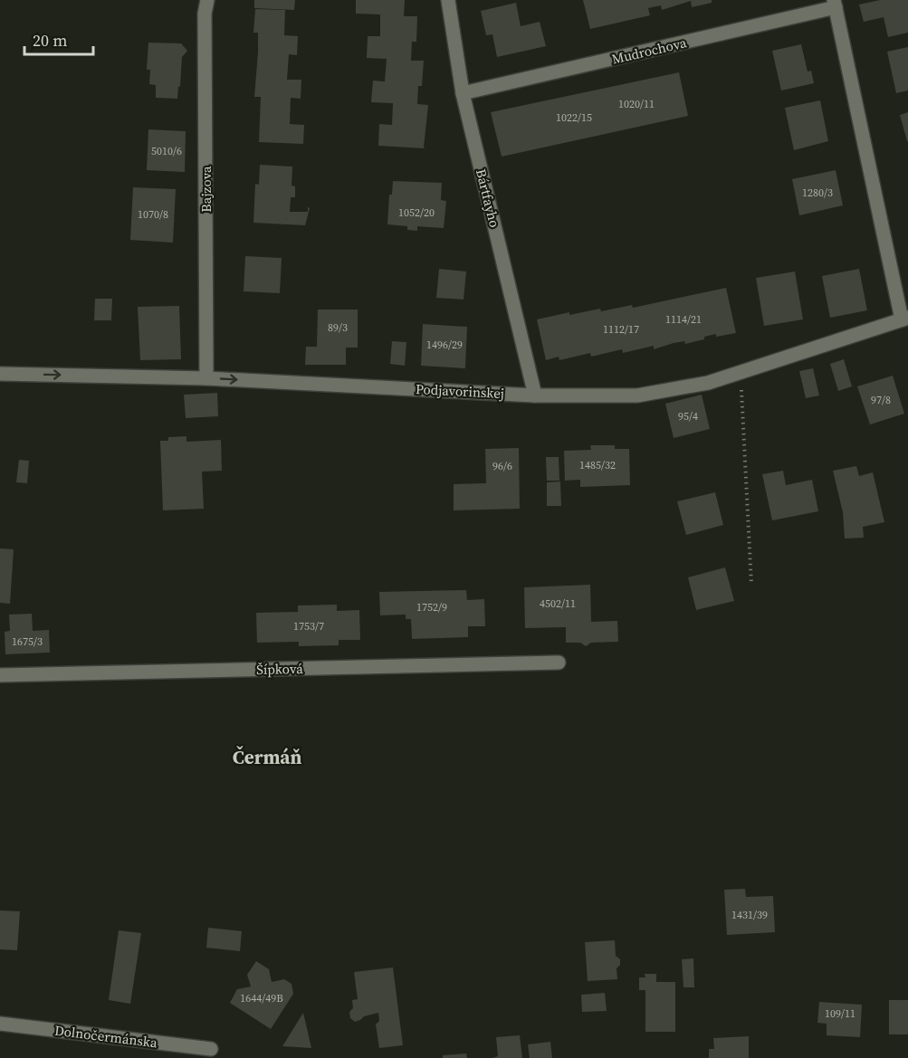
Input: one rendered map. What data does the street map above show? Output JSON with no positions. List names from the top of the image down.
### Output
{
  "streets": {
    "street": [
      "Mudrochova",
      "Bajzova",
      "Bártfayho",
      "Podjavorinskej",
      "Šípková",
      "Dolnočermánska"
    ]
  },
  "crossings": [
    ["Mudrochova", "Bártfayho"],
    ["Mudrochova", "Podjavorinskej"],
    ["Bajzova", "Podjavorinskej"],
    ["Bártfayho", "Podjavorinskej"]
  ],
  "one_way": ["Podjavorinskej"],
  "districts": ["Čermáň"],
  "house_numbers": [
    "1020/11",
    "1022/15",
    "5010/6",
    "1280/3",
    "1052/20",
    "1070/8",
    "1114/21",
    "89/3",
    "1112/17",
    "1496/29",
    "97/8",
    "95/4",
    "1485/32",
    "96/6",
    "4502/11",
    "1752/9",
    "1753/7",
    "1675/3",
    "1431/39",
    "1644/49B",
    "109/11"
  ],
  "scale_bar": "20 m"
}
